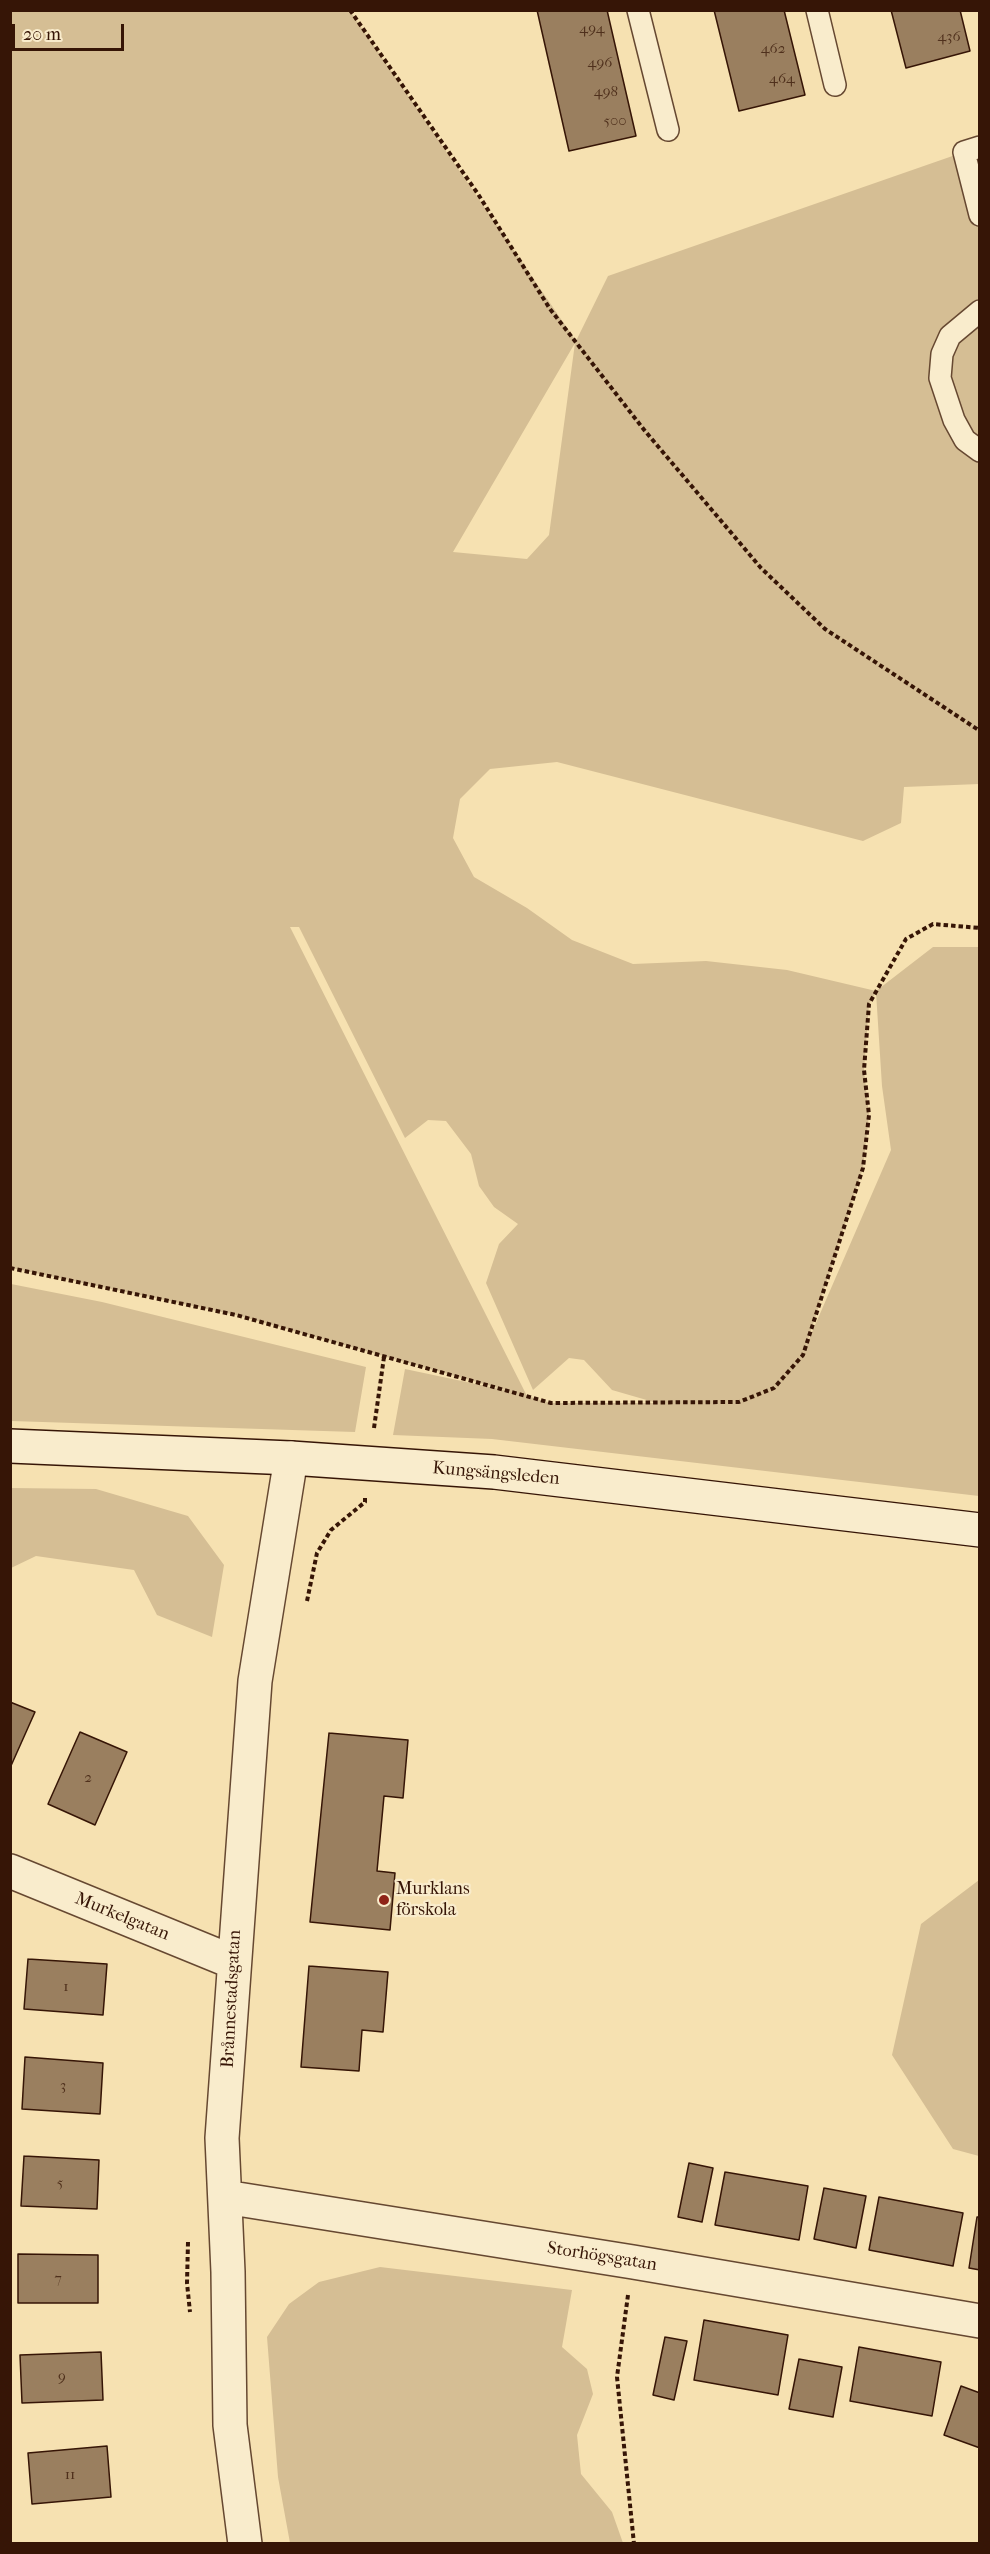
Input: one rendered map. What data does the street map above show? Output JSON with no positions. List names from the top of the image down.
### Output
{
  "streets": {
    "street": [
      "Kungsängsleden",
      "Murkelgatan",
      "Brånnestadsgatan",
      "Storhögsgatan"
    ]
  },
  "crossings": [
    ["Kungsängsleden", "Brånnestadsgatan"],
    ["Murkelgatan", "Brånnestadsgatan"],
    ["Brånnestadsgatan", "Storhögsgatan"]
  ],
  "places": ["Murklans förskola"],
  "house_numbers": [
    "494",
    "436",
    "462",
    "496",
    "464",
    "498",
    "500",
    "2",
    "1",
    "3",
    "5",
    "7",
    "9",
    "11"
  ],
  "scale_bar": "20 m"
}
